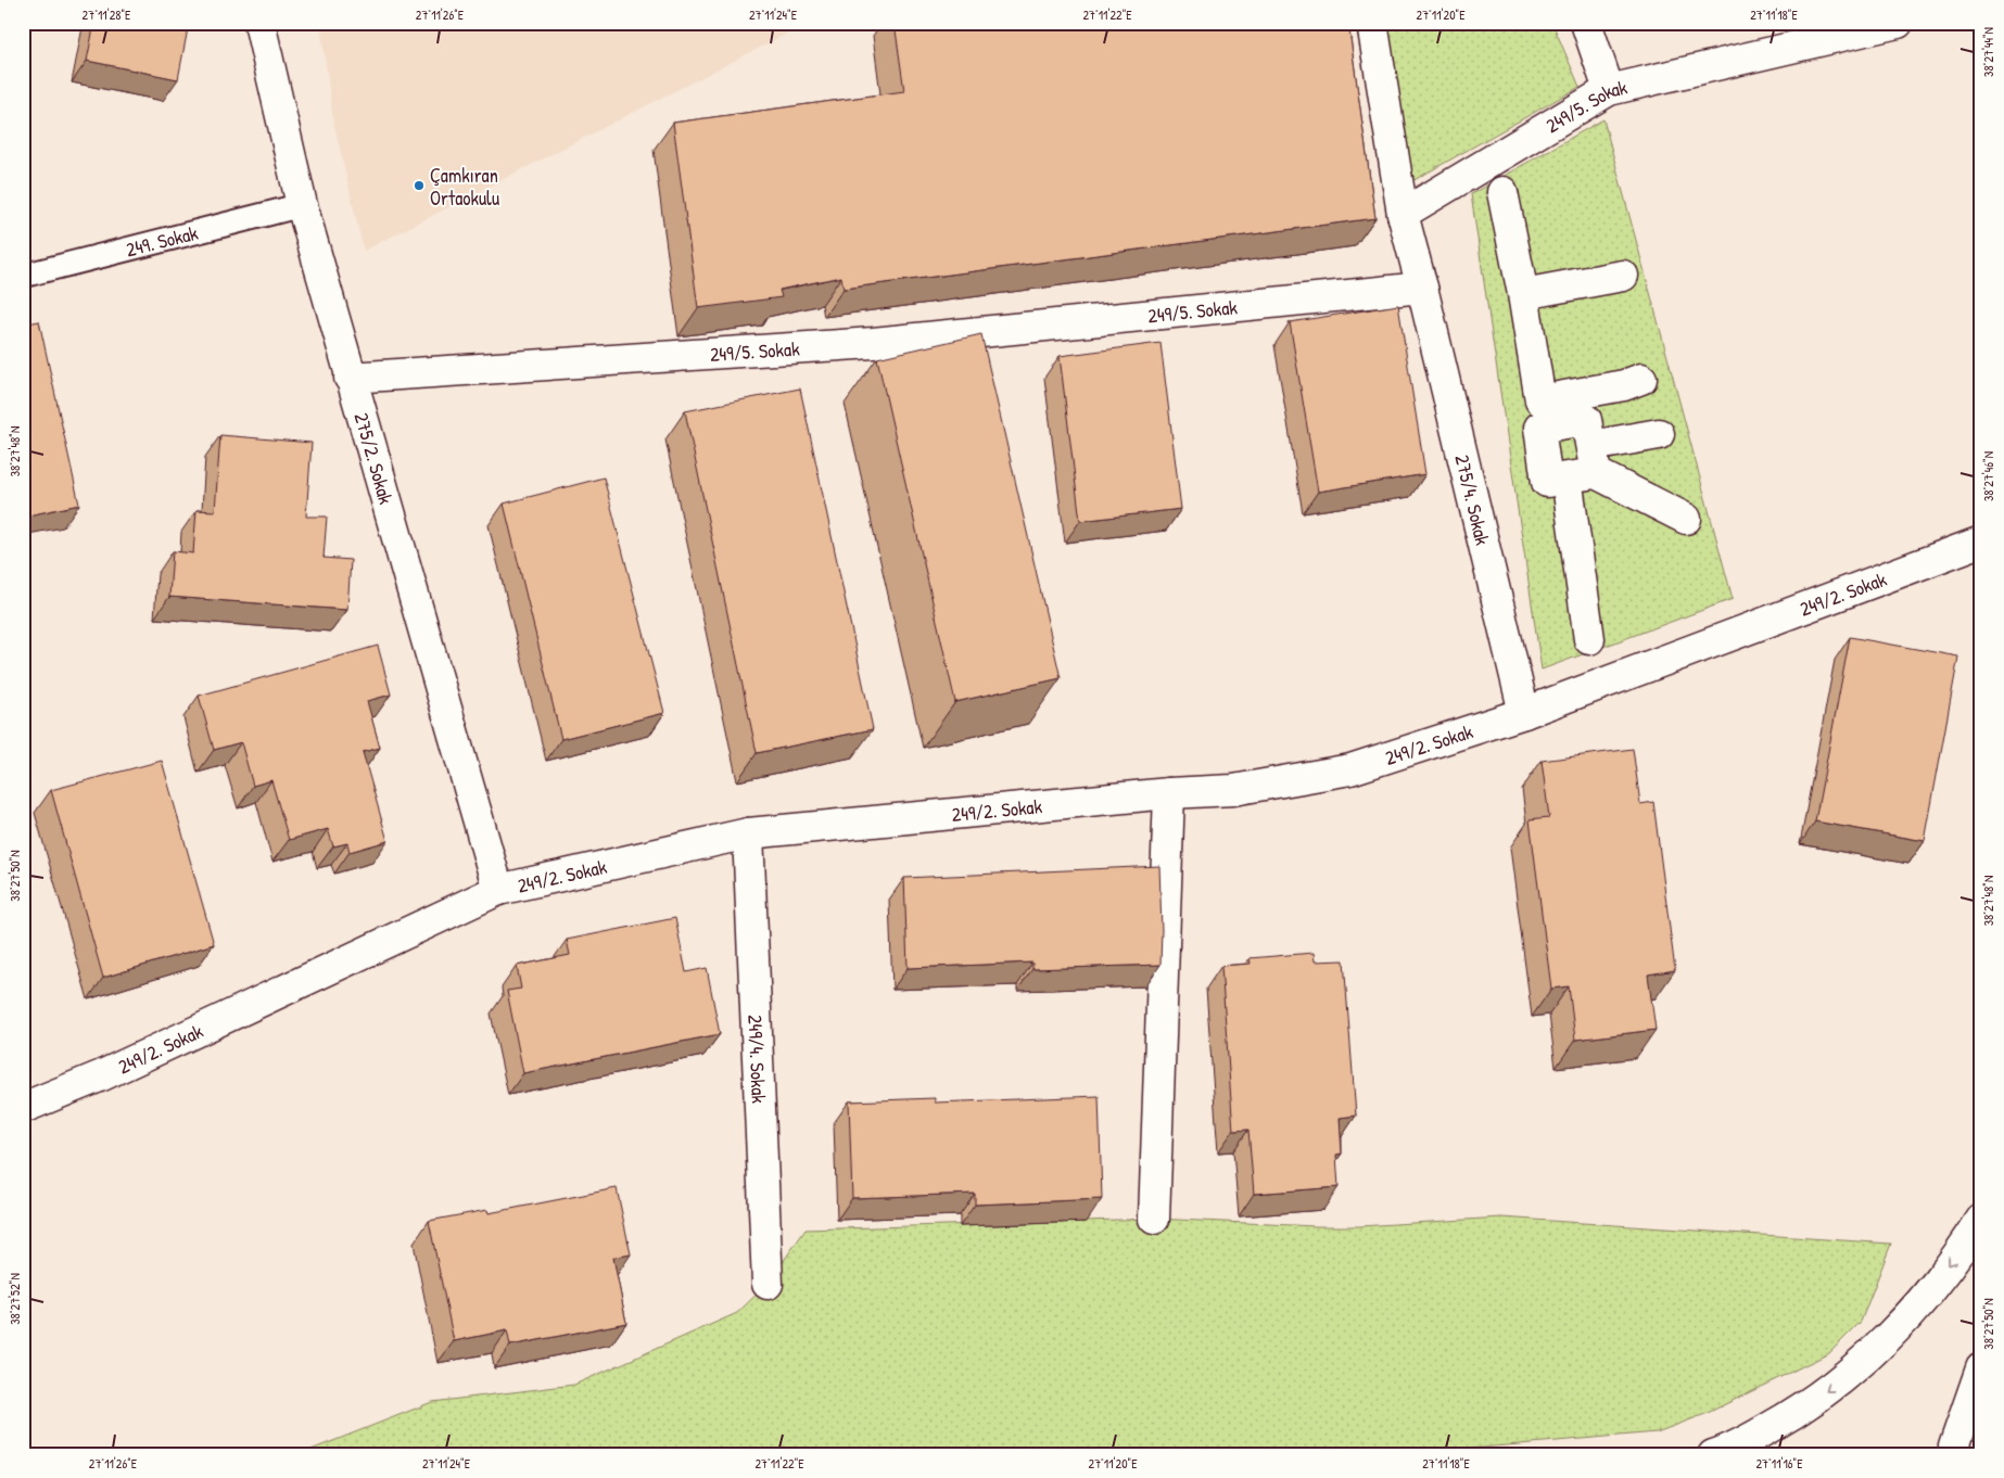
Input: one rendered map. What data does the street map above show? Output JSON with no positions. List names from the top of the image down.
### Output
{
  "streets": {
    "street": [
      "249/5. Sokak",
      "275/2. Sokak",
      "275/4. Sokak",
      "249/2. Sokak",
      "249/4. Sokak"
    ],
    "lane": ["249. Sokak"]
  },
  "crossings": [
    ["249/5. Sokak", "275/2. Sokak"],
    ["249/5. Sokak", "275/4. Sokak"],
    ["249. Sokak", "275/2. Sokak"],
    ["275/2. Sokak", "249/2. Sokak"],
    ["275/4. Sokak", "249/2. Sokak"],
    ["249/2. Sokak", "249/4. Sokak"]
  ],
  "places": ["Çamkıran Ortaokulu"],
  "coordinates": [
    "27°11'28\"E",
    "27°11'26\"E",
    "27°11'24\"E",
    "27°11'22\"E",
    "27°11'20\"E",
    "27°11'18\"E",
    "38°27'44\"N",
    "38°27'48\"N",
    "38°27'46\"N",
    "38°27'50\"N",
    "38°27'52\"N",
    "27°11'16\"E"
  ]
}
